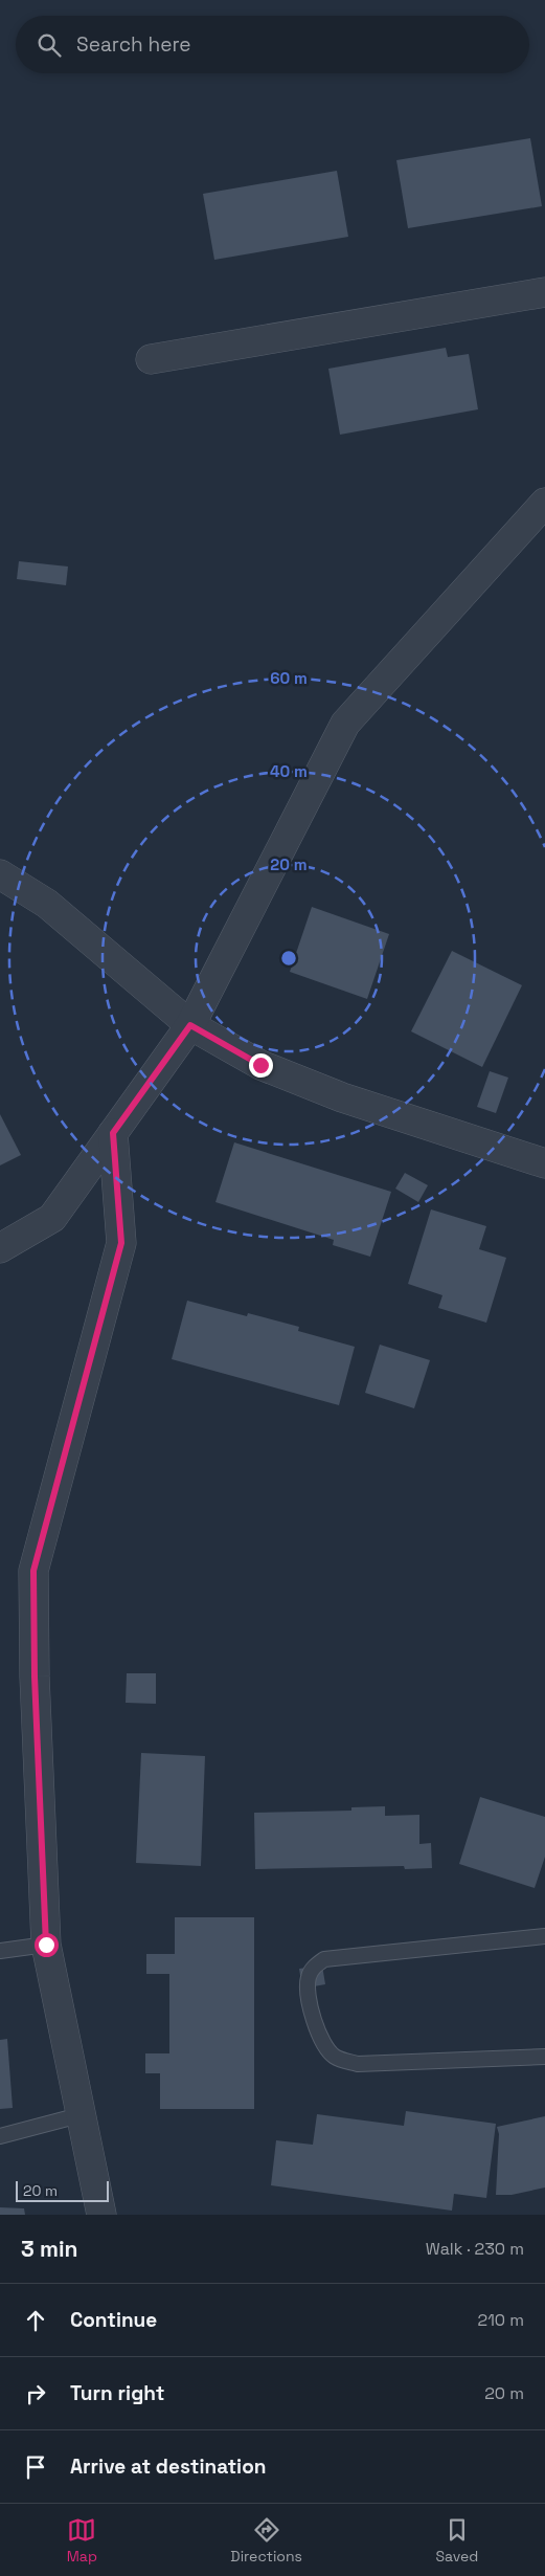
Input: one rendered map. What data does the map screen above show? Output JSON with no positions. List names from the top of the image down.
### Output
{
  "scale_bar": "20 m",
  "page": {
    "search": "Search here",
    "scale": "20 m",
    "heading": ["3 min", "Walk · 230 m"],
    "list": [
      ["Continue", "210 m"],
      ["Turn right", "20 m"],
      "Arrive at destination"
    ],
    "nav": ["Map", "Directions", "Saved"]
  },
  "rings": ["60 m", "40 m", "20 m"]
}
